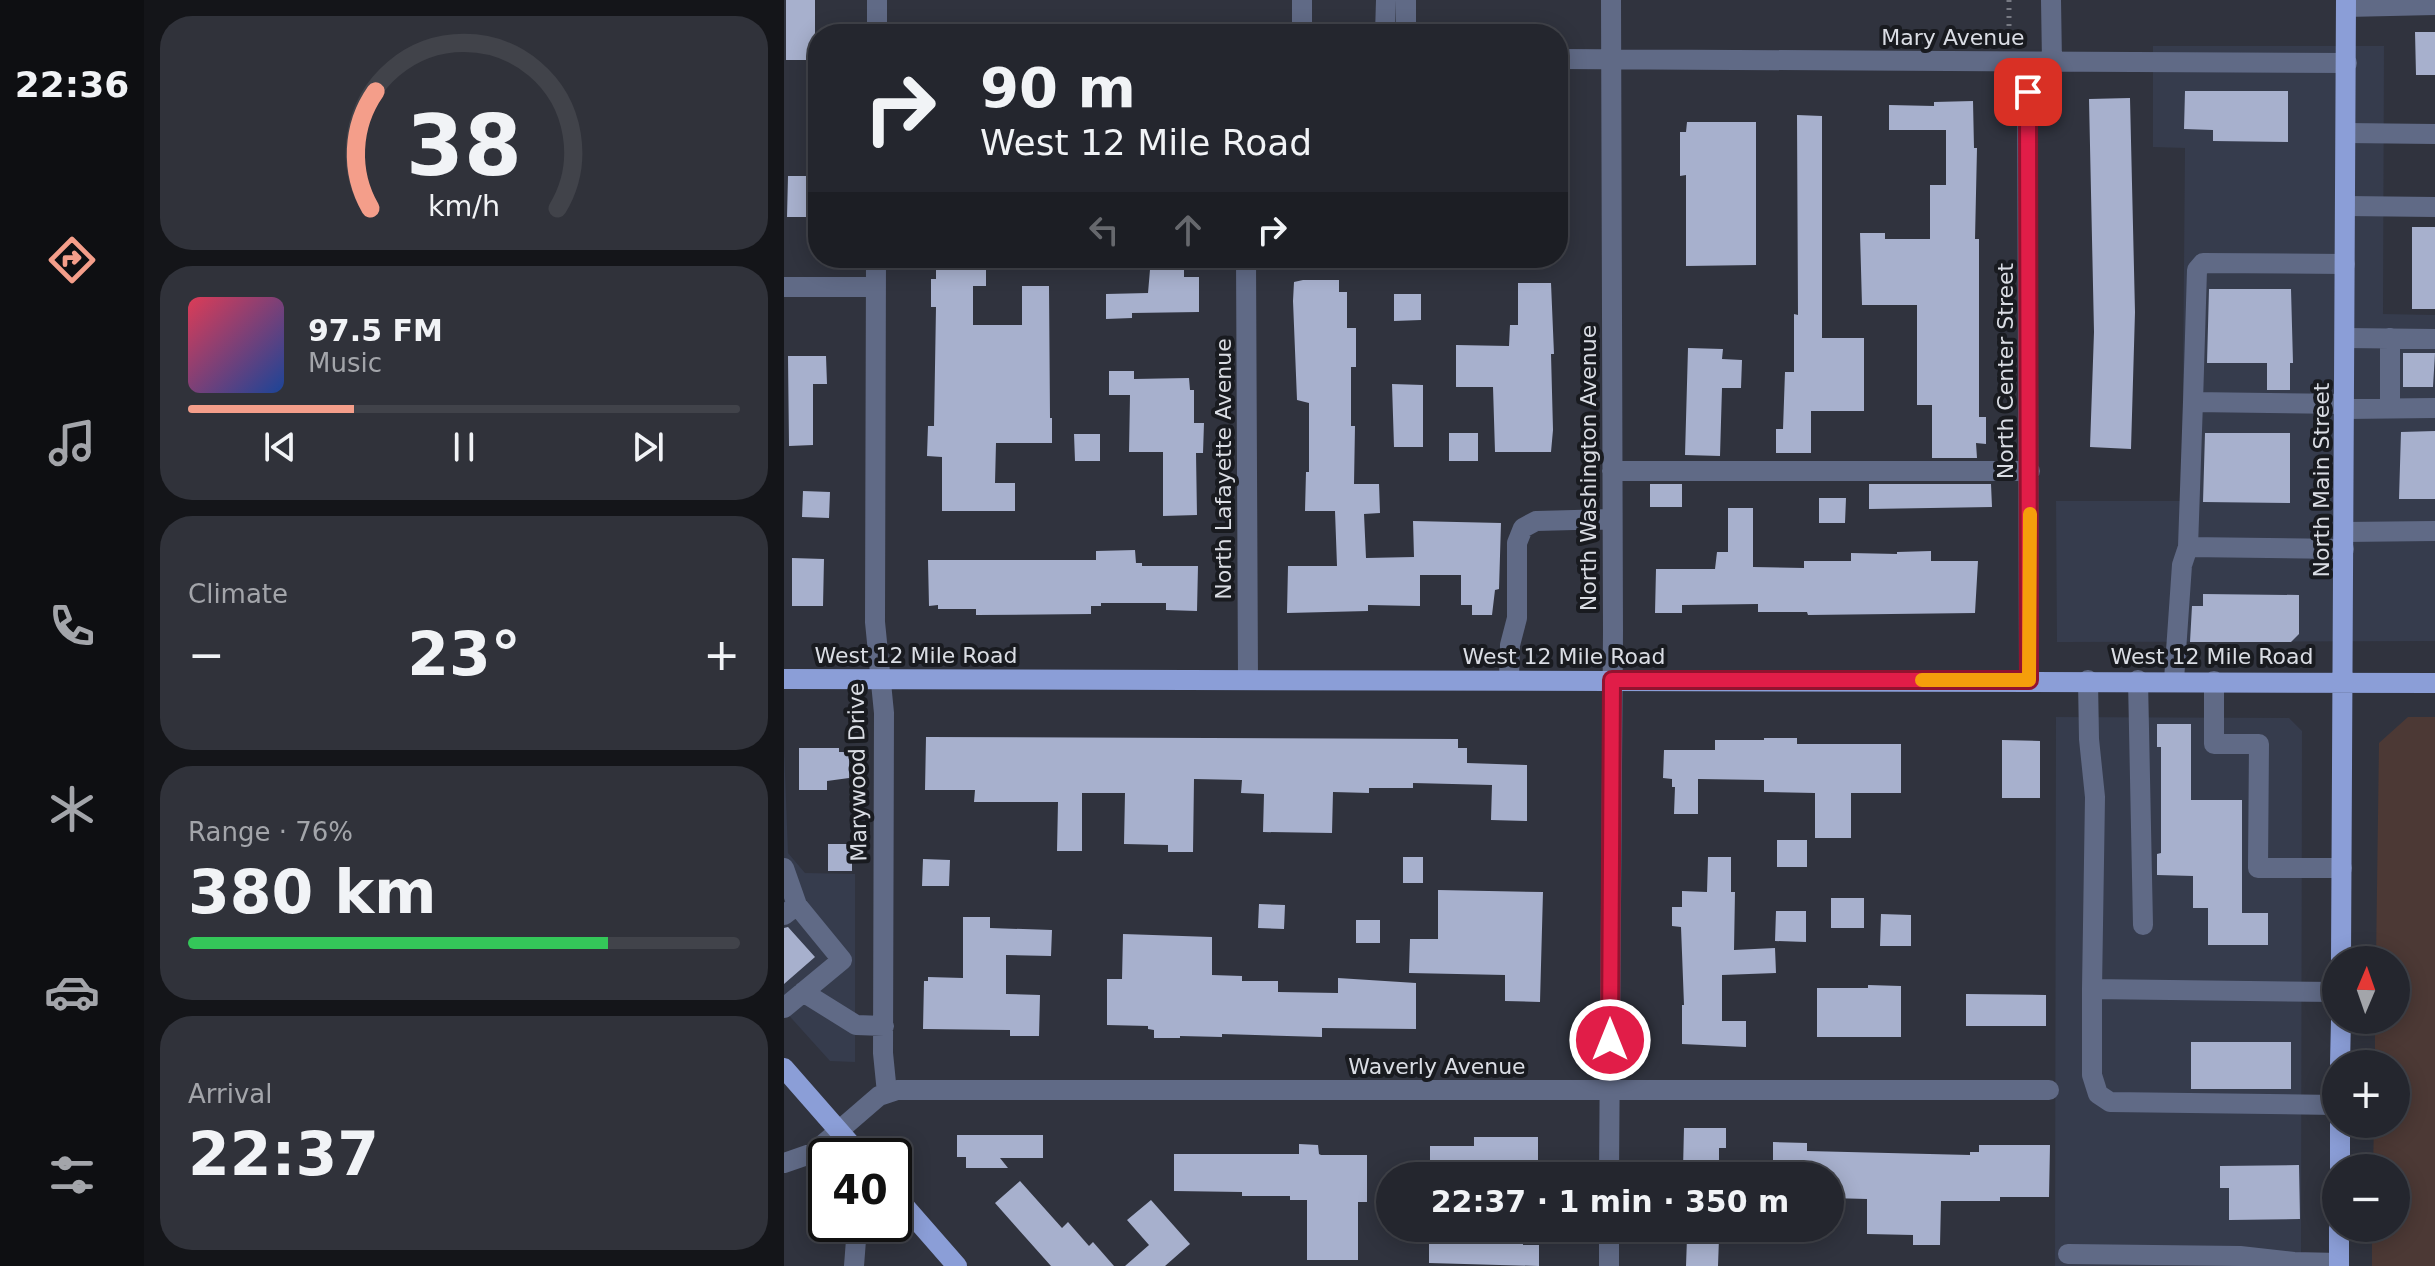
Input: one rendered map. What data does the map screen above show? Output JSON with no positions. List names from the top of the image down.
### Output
{
  "streets": {
    "main road": ["North Main Street", "West 12 Mile Road"],
    "street": [
      "Mary Avenue",
      "North Center Street",
      "North Washington Avenue",
      "North Lafayette Avenue",
      "Marywood Drive",
      "Waverly Avenue"
    ]
  },
  "crossings": [
    ["Mary Avenue", "North Center Street"],
    ["Mary Avenue", "North Washington Avenue"],
    ["Mary Avenue", "North Main Street"],
    ["North Center Street", "West 12 Mile Road"],
    ["North Washington Avenue", "West 12 Mile Road"],
    ["North Washington Avenue", "Waverly Avenue"],
    ["North Lafayette Avenue", "West 12 Mile Road"],
    ["North Main Street", "West 12 Mile Road"],
    ["West 12 Mile Road", "Marywood Drive"],
    ["Marywood Drive", "Waverly Avenue"]
  ],
  "north": "top",
  "page": {
    "tabs": "22:36",
    "turn": ["90 m", "West 12 Mile Road"],
    "song": ["97.5 FM", "Music"],
    "tile": [
      "Climate",
      ["Range · 76%", "380 km"],
      ["Arrival", "22:37"]
    ],
    "heat": ["−", "23°", "+"],
    "map_buttons": ["+", "−"],
    "limit": "40",
    "trip": "22:37 · 1 min · 350 m",
    "gauge": ["38", "km/h"]
  }
}
